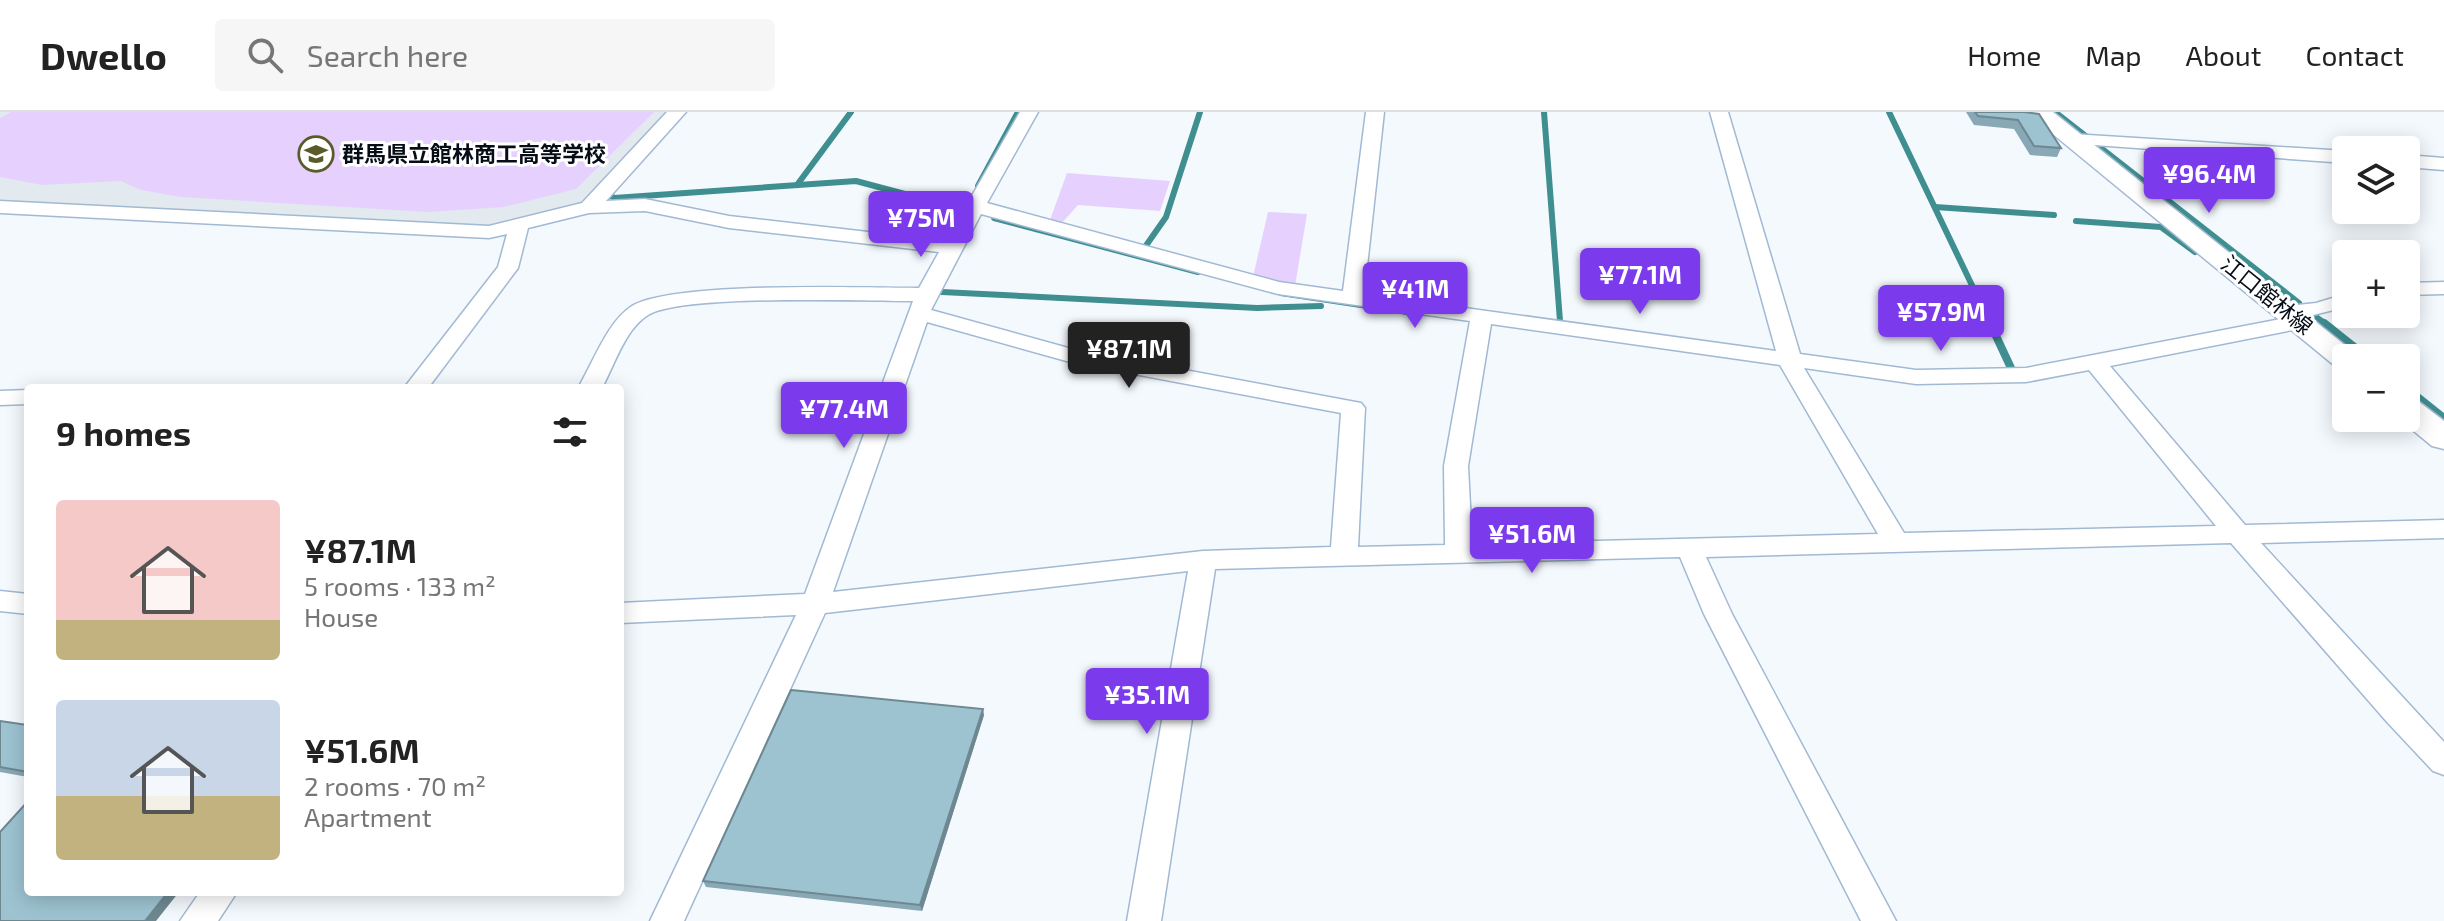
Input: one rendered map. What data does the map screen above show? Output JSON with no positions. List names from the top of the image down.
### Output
{
  "streets": {
    "main road": ["江口館林線"]
  },
  "places": {
    "school or university": ["群馬県立館林商工高等学校"]
  },
  "page": {
    "header": "Dwello",
    "search": "Search here",
    "nav": [
      "Home",
      "Map",
      "About",
      "Contact"
    ],
    "map_buttons": ["+", "−"],
    "price": [
      "¥96.4M",
      "¥75M",
      "¥77.1M",
      "¥41M",
      "¥57.9M",
      "¥87.1M",
      "¥77.4M",
      "¥51.6M",
      "¥35.1M"
    ],
    "heading": "9 homes",
    "list": [
      {
        "name": "¥87.1M",
        "note": "5 rooms · 133 m² · House"
      },
      {
        "name": "¥51.6M",
        "note": "2 rooms · 70 m² · Apartment"
      }
    ]
  }
}
